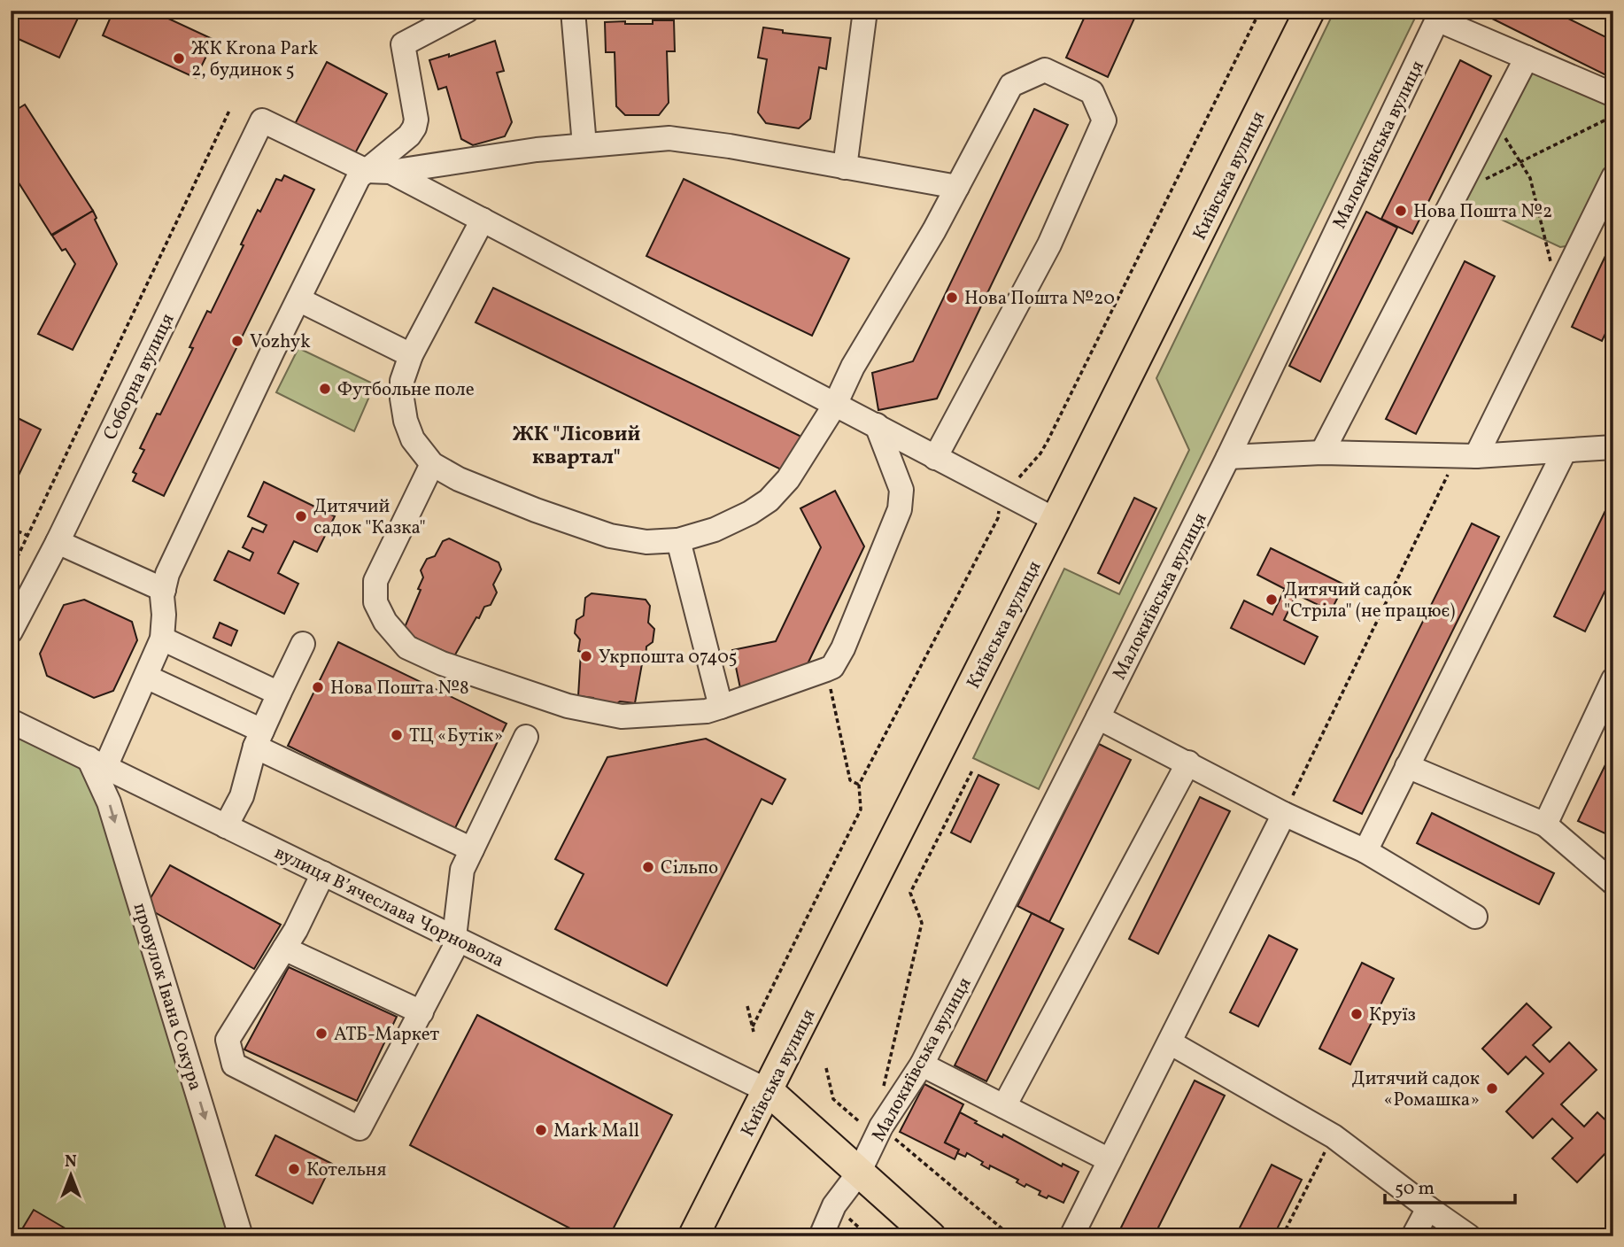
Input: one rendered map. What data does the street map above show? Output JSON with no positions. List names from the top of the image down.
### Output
{
  "streets": {
    "main road": ["Київська вулиця"],
    "street": [
      "Малокиївська вулиця",
      "Соборна вулиця",
      "вулиця Вʼячеслава Чорновола",
      "провулок Івана Сокура"
    ]
  },
  "crossings": [
    ["Київська вулиця", "вулиця Вʼячеслава Чорновола"],
    ["вулиця Вʼячеслава Чорновола", "провулок Івана Сокура"]
  ],
  "one_way": ["провулок Івана Сокура"],
  "districts": ["ЖК \"Лісовий квартал\""],
  "places": [
    "ЖК Krona Park 2, будинок 5",
    "Нова Пошта №2",
    "Нова Пошта №20",
    "Vozhyk",
    "Футбольне поле",
    "Дитячий садок \"Казка\"",
    "Дитячий садок \"Стріла\" (не працює)",
    "Укрпошта 07405",
    "Нова Пошта №8",
    "ТЦ «Бутік»",
    "Сільпо",
    "Круїз",
    "АТБ-Маркет",
    "Дитячий садок «Ромашка»",
    "Mark Mall",
    "Котельня"
  ],
  "scale_bar": "50 m",
  "north": "top"
}
